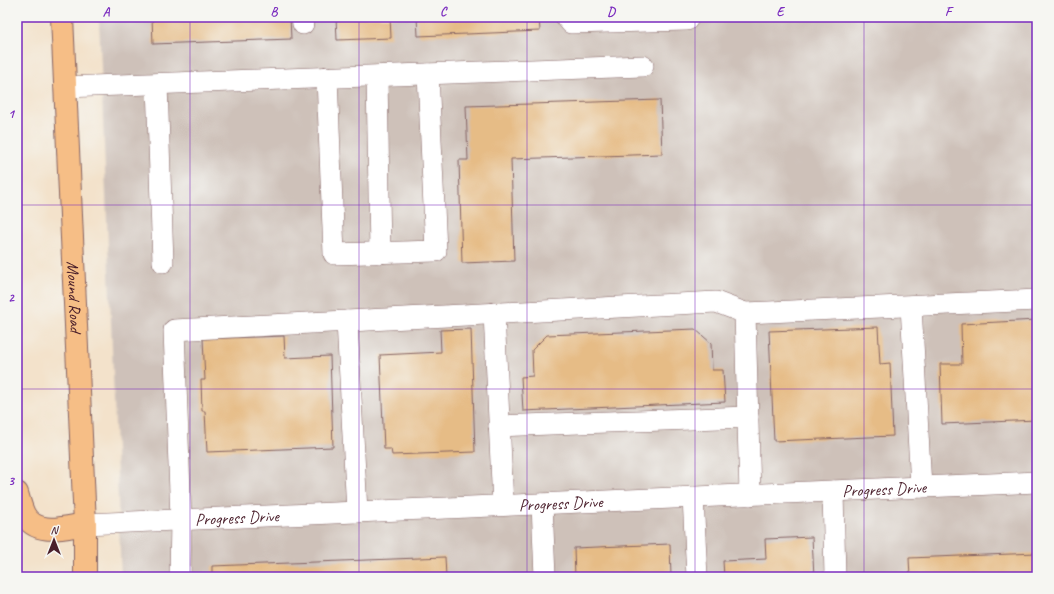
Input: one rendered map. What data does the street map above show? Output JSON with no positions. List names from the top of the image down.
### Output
{
  "streets": {
    "main road": ["Mound Road"],
    "street": ["Progress Drive"]
  },
  "crossings": [
    ["Mound Road", "Progress Drive"]
  ],
  "north": "top",
  "grid": {
    "columns": [
      "A",
      "B",
      "C",
      "D",
      "E",
      "F"
    ],
    "rows": ["1", "2", "3"]
  }
}
